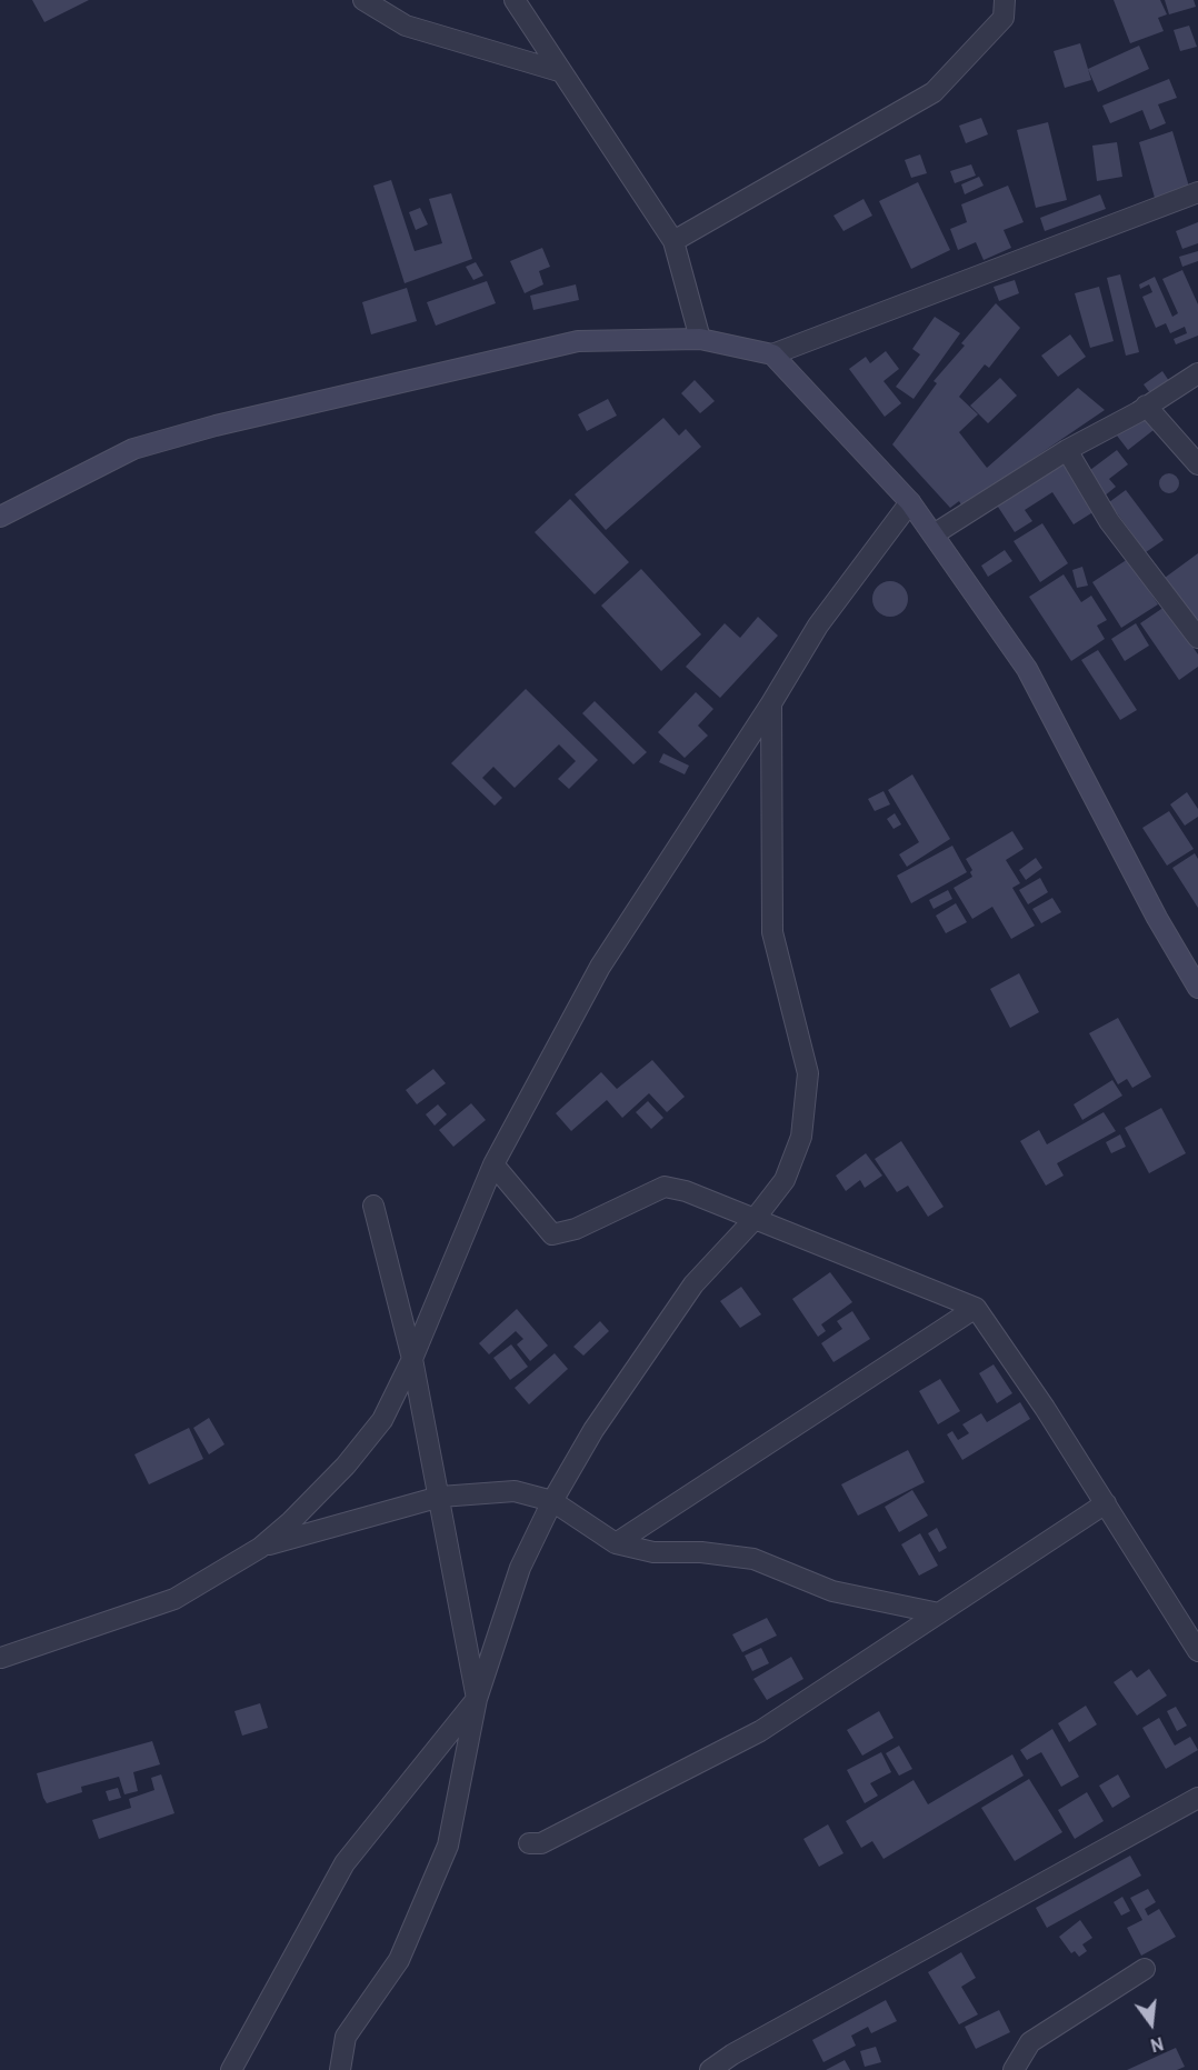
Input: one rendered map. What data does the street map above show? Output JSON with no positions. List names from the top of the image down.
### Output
{
  "north": "bottom"
}
